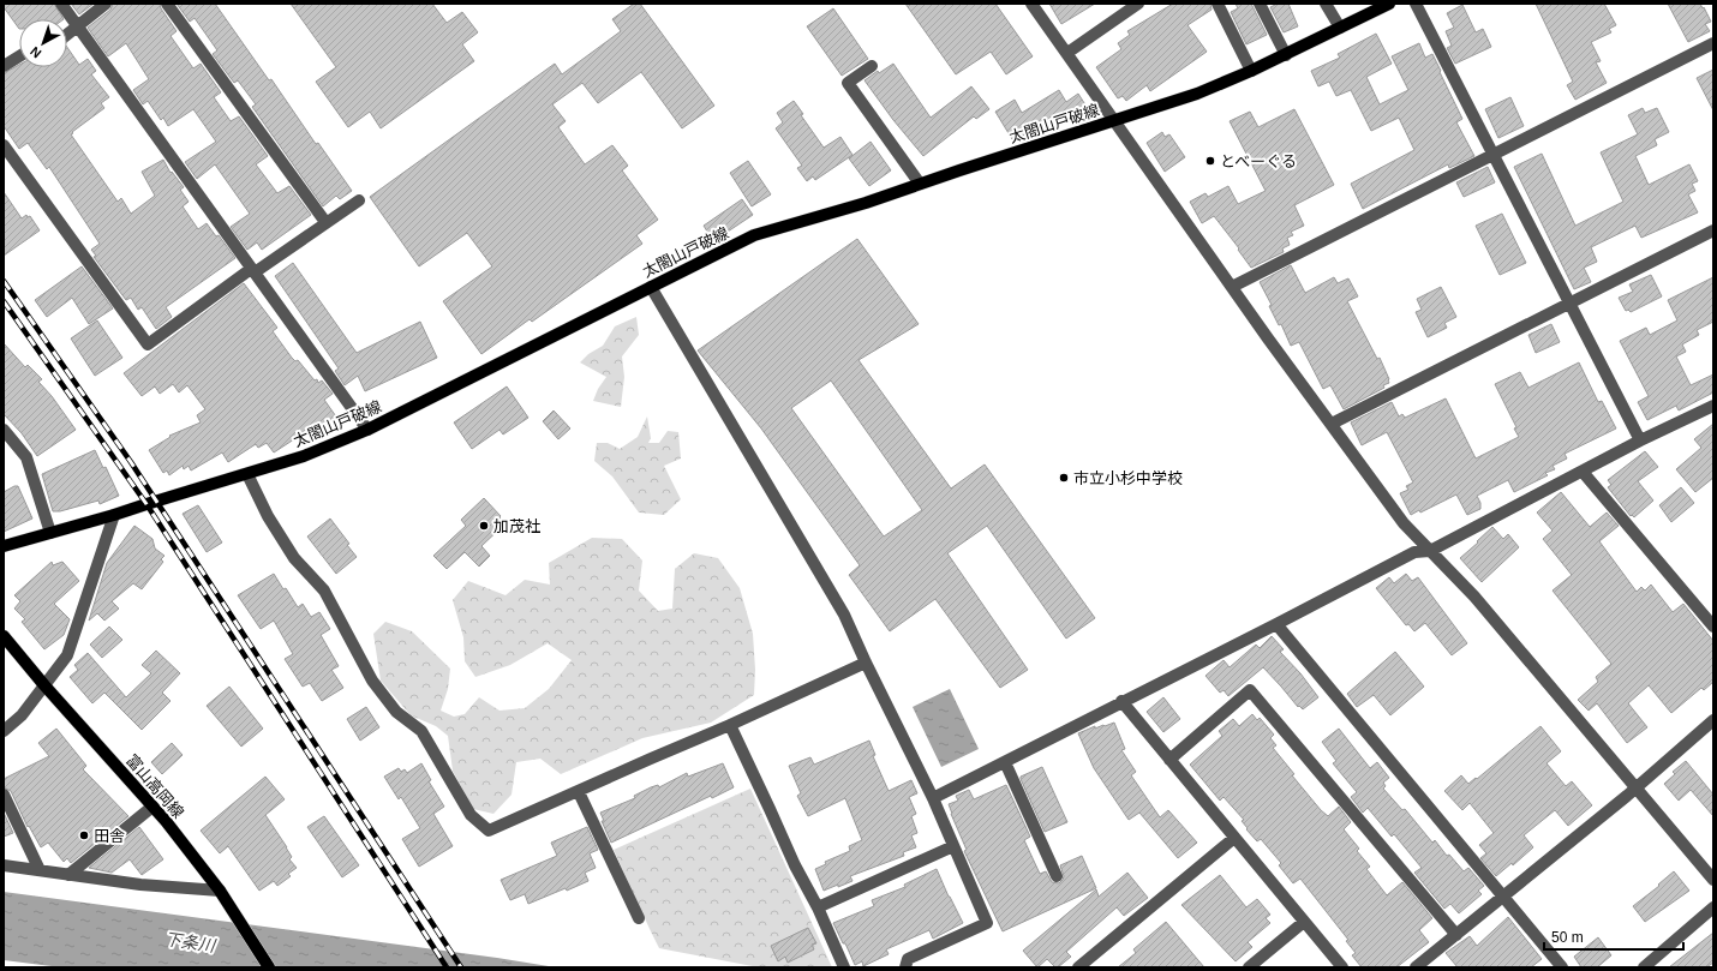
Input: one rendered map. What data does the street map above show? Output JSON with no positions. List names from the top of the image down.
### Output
{
  "streets": {
    "main road": ["太閤山戸破線", "富山高岡線"]
  },
  "water": ["下条川"],
  "places": [
    "とべーぐる",
    "市立小杉中学校",
    "加茂社",
    "田舎"
  ],
  "scale_bar": "50 m",
  "north": "bottom left"
}
